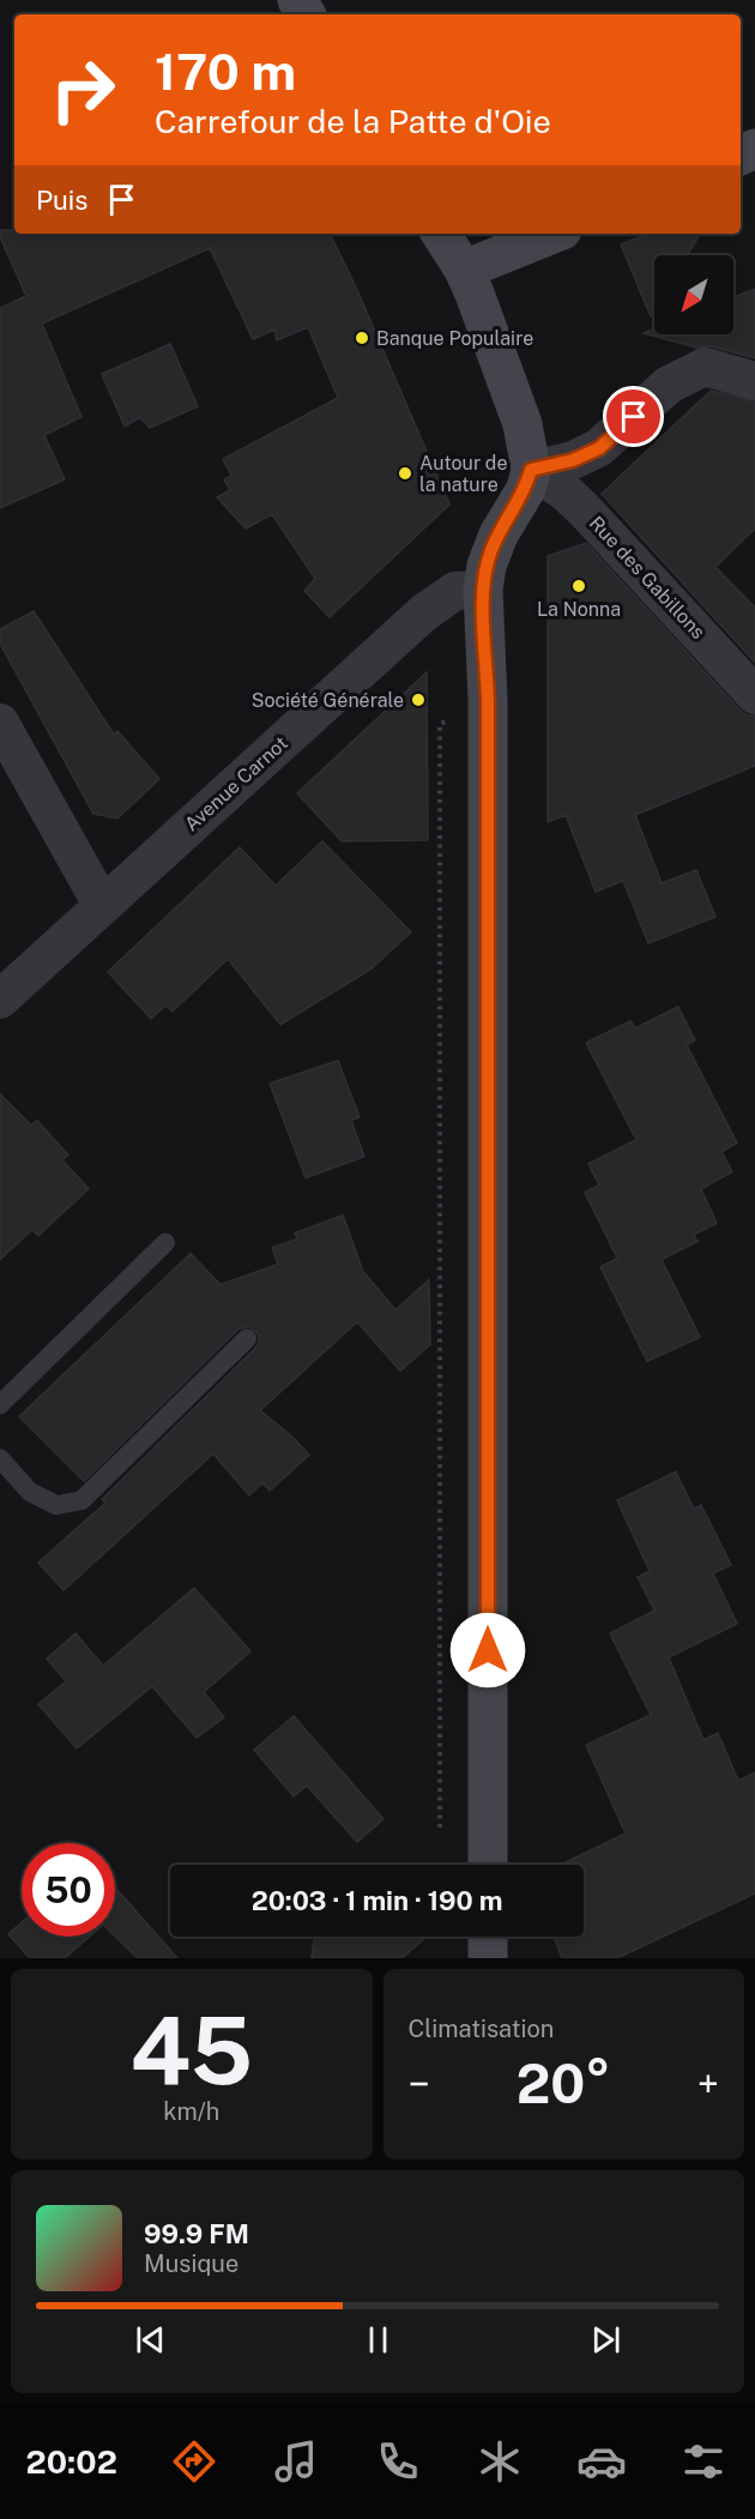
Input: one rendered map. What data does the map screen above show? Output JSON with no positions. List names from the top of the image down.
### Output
{
  "streets": {
    "street": ["Rue des Gabillons", "Avenue Carnot"]
  },
  "places": [
    "Banque Populaire",
    "Autour de la nature",
    "La Nonna",
    "Société Générale"
  ],
  "north": "bottom left",
  "page": {
    "turn": ["170 m", "Carrefour de la Patte d'Oie"],
    "then": "Puis",
    "limit": "50",
    "trip": "20:03 · 1 min · 190 m",
    "tile": [
      ["45", "km/h"],
      "Climatisation"
    ],
    "heat": ["−", "20°", "+"],
    "song": ["99.9 FM", "Musique"],
    "tabs": "20:02"
  }
}
